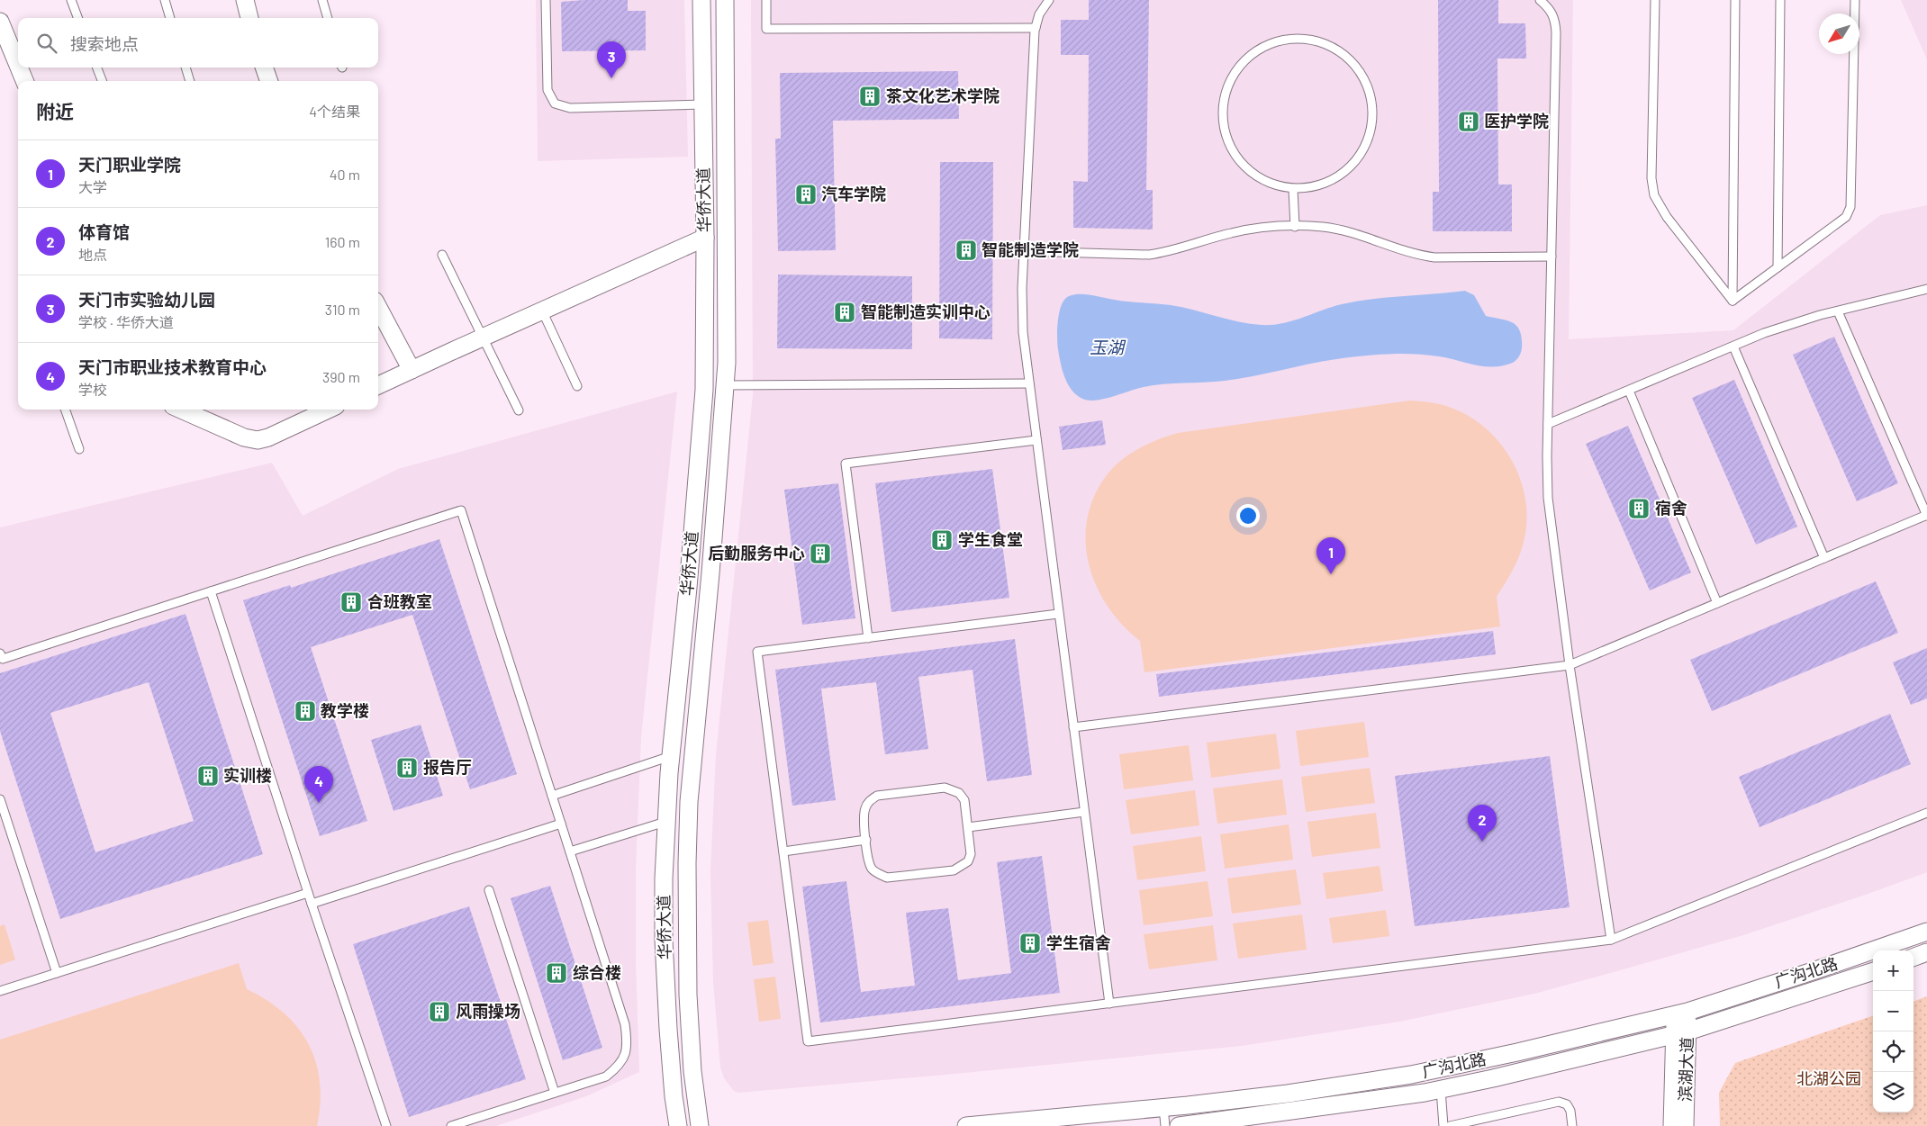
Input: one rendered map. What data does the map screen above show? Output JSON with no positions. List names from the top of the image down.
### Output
{
  "streets": {
    "street": ["华侨大道", "广沟北路", "滨湖大道"]
  },
  "crossings": [
    ["广沟北路", "滨湖大道"]
  ],
  "water": ["玉湖"],
  "parks": ["北湖公园"],
  "places": {
    "building": [
      "茶文化艺术学院",
      "医护学院",
      "汽车学院",
      "智能制造学院",
      "智能制造实训中心",
      "宿舍",
      "学生食堂",
      "后勤服务中心",
      "合班教室",
      "教学楼",
      "报告厅",
      "实训楼",
      "学生宿舍",
      "综合楼",
      "风雨操场"
    ]
  },
  "north": "bottom left",
  "page": {
    "search": "搜索地点",
    "pins": [
      "3",
      "1",
      "4",
      "2"
    ],
    "heading": ["附近", "4个结果"],
    "list": [
      {
        "mark": "1",
        "name": "天门职业学院",
        "note": "大学",
        "value": "40 m"
      },
      {
        "mark": "2",
        "name": "体育馆",
        "note": "地点",
        "value": "160 m"
      },
      {
        "mark": "3",
        "name": "天门市实验幼儿园",
        "note": "学校 · 华侨大道",
        "value": "310 m"
      },
      {
        "mark": "4",
        "name": "天门市职业技术教育中心",
        "note": "学校",
        "value": "390 m"
      }
    ],
    "map_buttons": ["+", "−"]
  }
}
